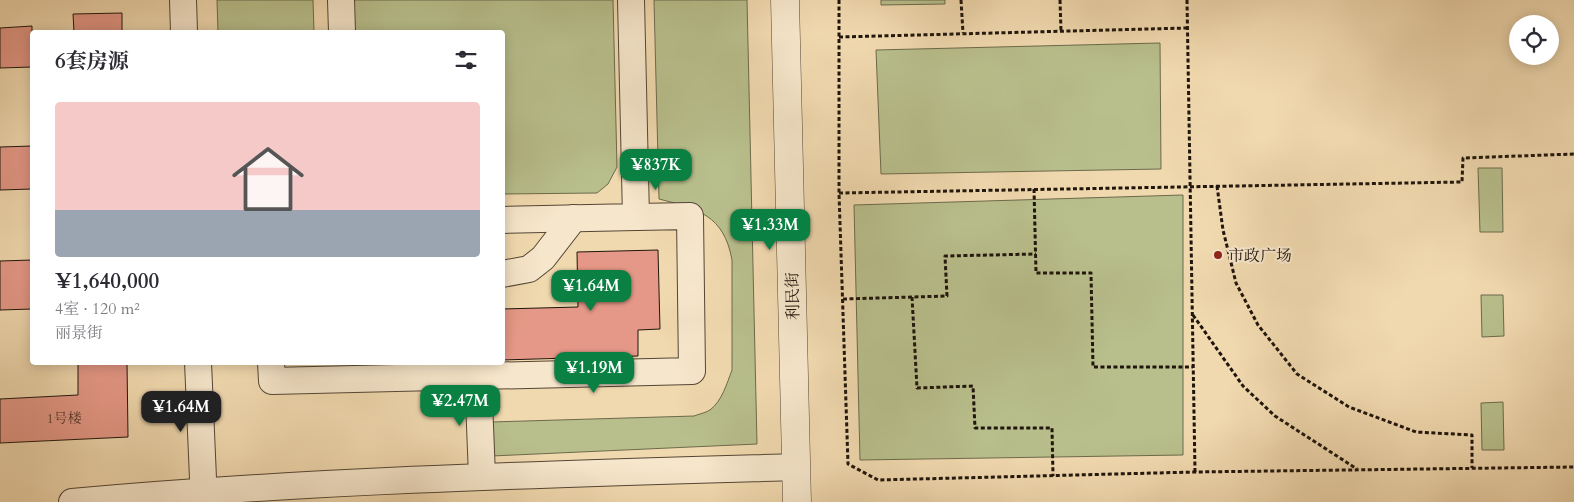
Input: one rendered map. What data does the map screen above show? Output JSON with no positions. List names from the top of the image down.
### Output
{
  "streets": {
    "street": ["利民街"]
  },
  "places": ["市政广场"],
  "house_numbers": ["1号楼"],
  "page": {
    "heading": "6套房源",
    "list": [
      {
        "name": "¥1,640,000",
        "note": "4室 · 120 m² · 丽景街"
      }
    ],
    "price": [
      "¥837K",
      "¥1.33M",
      "¥1.64M",
      "¥1.19M",
      "¥2.47M",
      "¥1.64M"
    ]
  }
}
